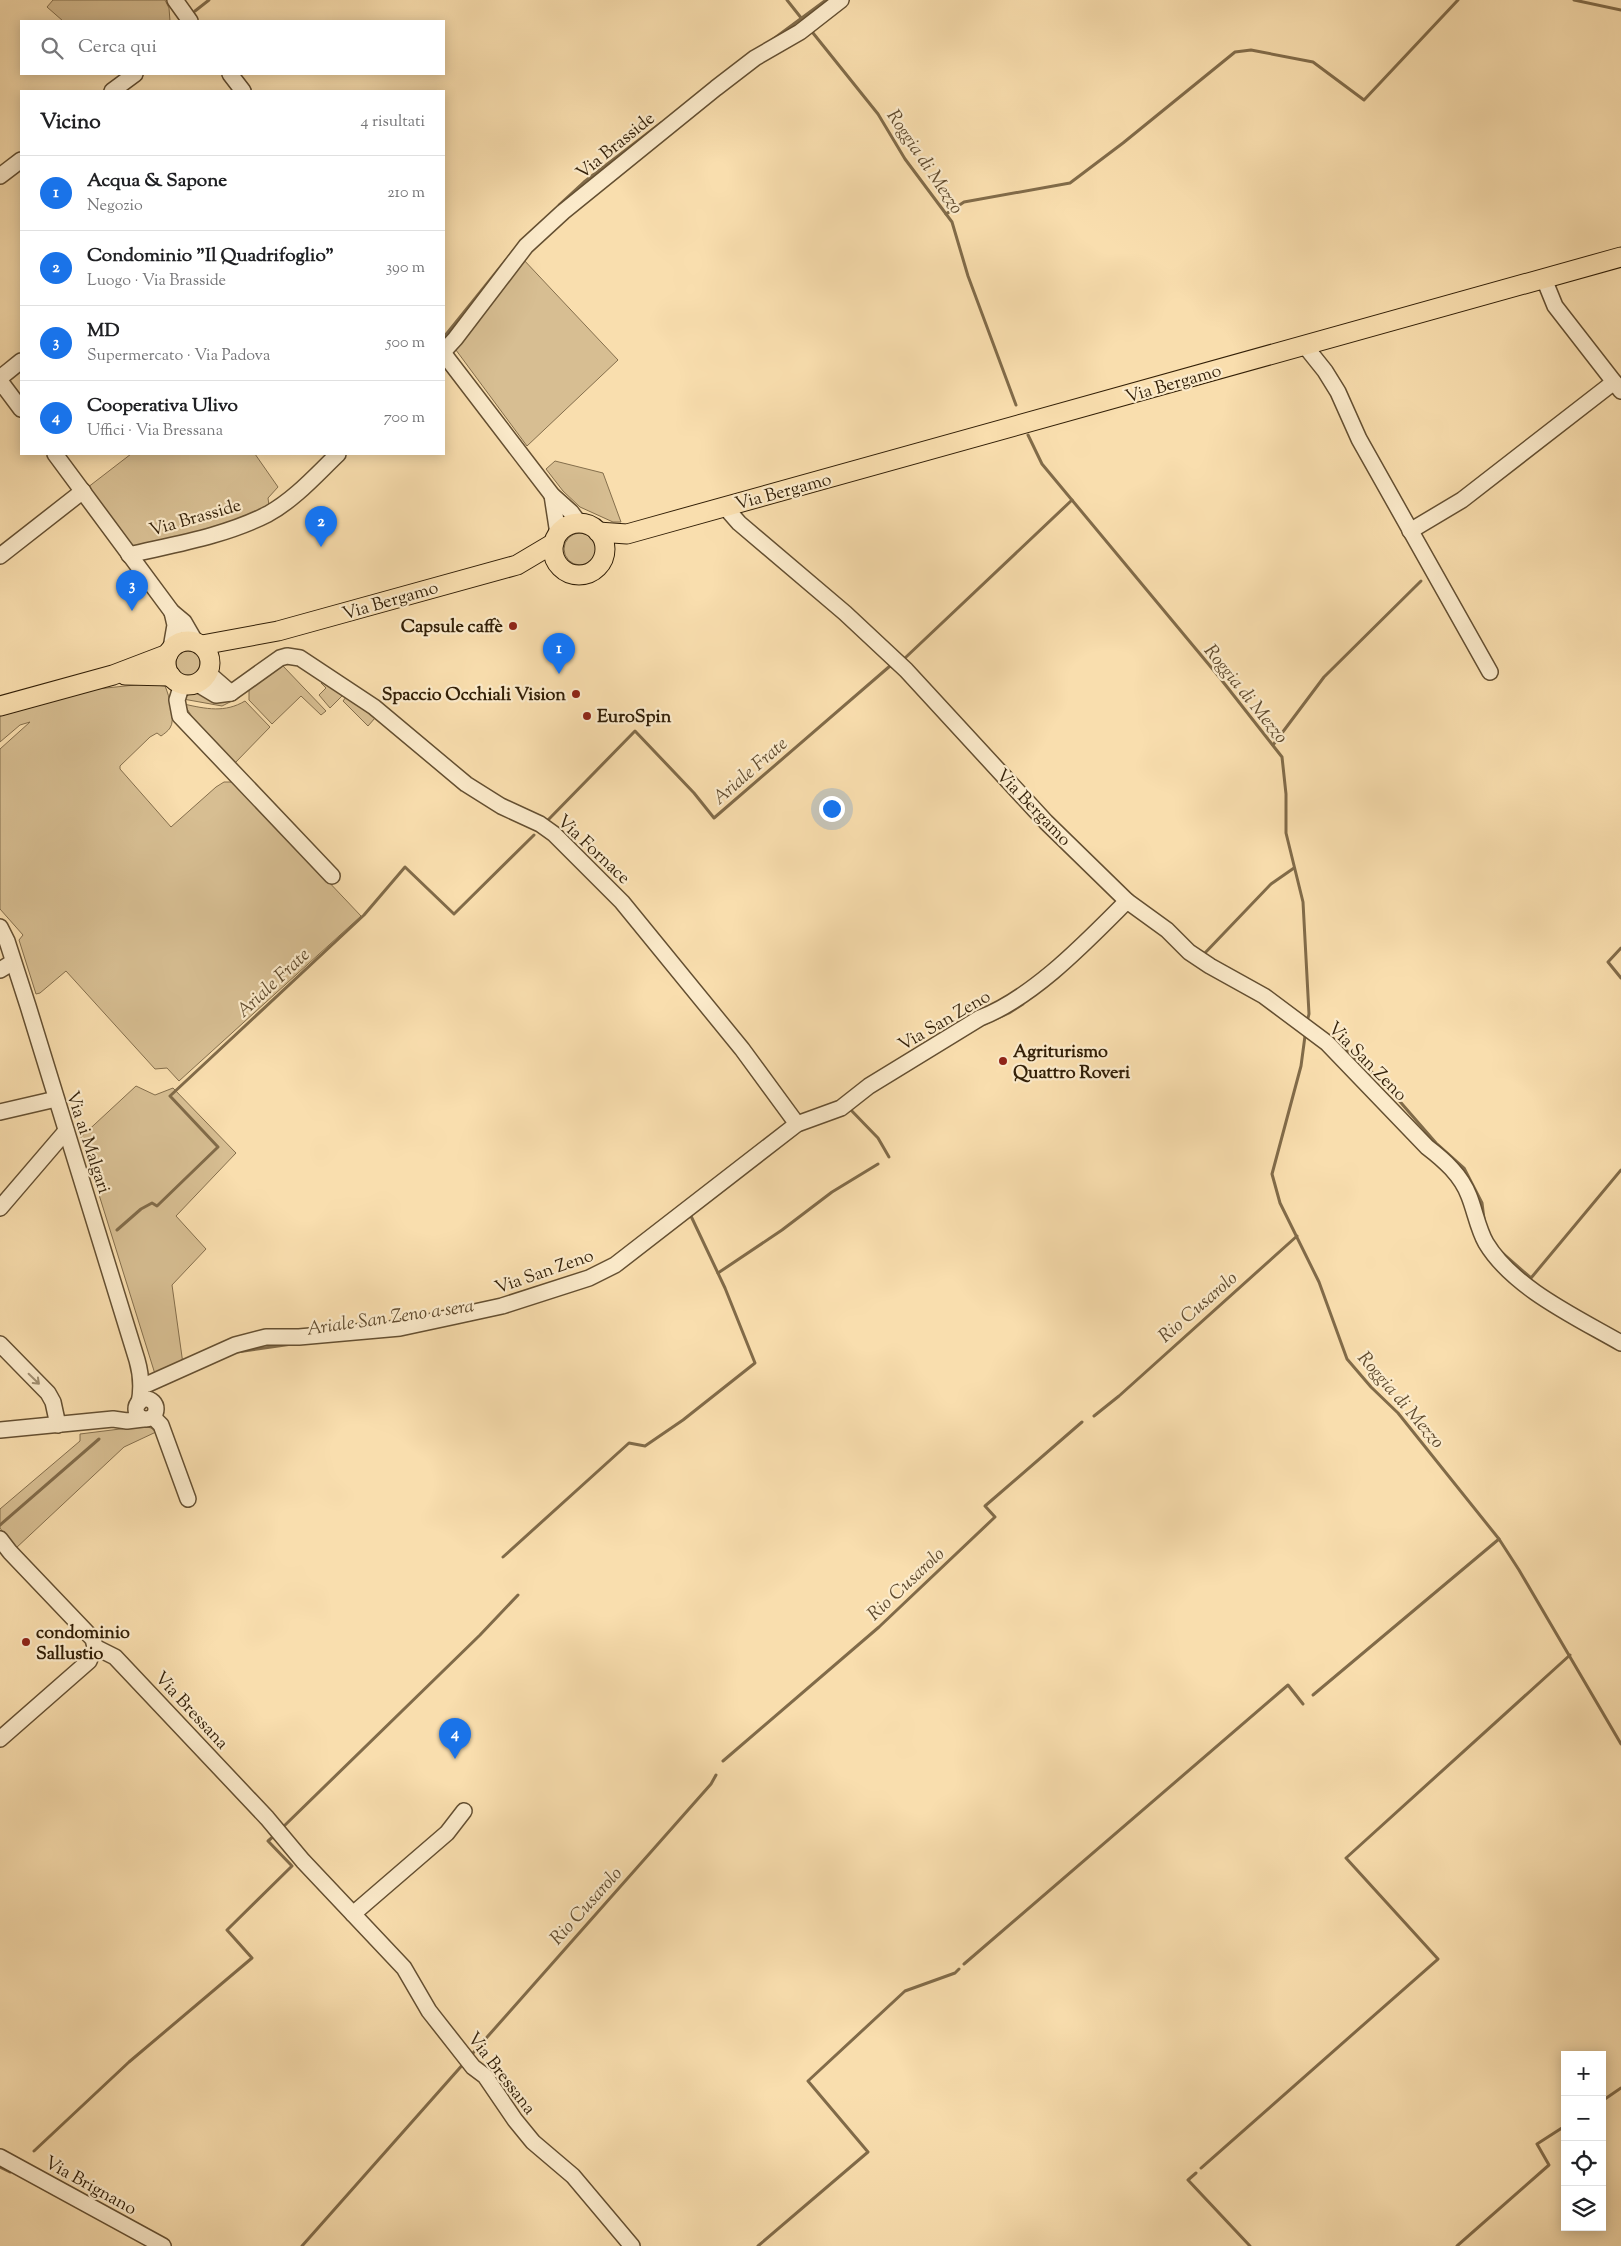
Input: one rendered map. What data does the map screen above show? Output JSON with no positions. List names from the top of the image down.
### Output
{
  "streets": {
    "main road": ["Via Bergamo"],
    "street": [
      "Via Brasside",
      "Via Fornace",
      "Via San Zeno",
      "Via ai Malgari",
      "Via Bressana",
      "Via Brignano"
    ]
  },
  "crossings": [
    ["Via Bergamo", "Via Fornace"],
    ["Via Bergamo", "Via San Zeno"],
    ["Via Fornace", "Via San Zeno"]
  ],
  "water": [
    "Roggia di Mezzo",
    "Ariale Frate",
    "Rio Cusarolo",
    "Ariale San Zeno a sera"
  ],
  "places": [
    "Capsule caffè",
    "Spaccio Occhiali Vision",
    "EuroSpin",
    "Agriturismo Quattro Roveri",
    "condominio Sallustio"
  ],
  "page": {
    "search": "Cerca qui",
    "heading": ["Vicino", "4 risultati"],
    "list": [
      {
        "mark": "1",
        "name": "Acqua & Sapone",
        "note": "Negozio",
        "value": "210 m"
      },
      {
        "mark": "2",
        "name": "Condominio \"Il Quadrifoglio\"",
        "note": "Luogo · Via Brasside",
        "value": "390 m"
      },
      {
        "mark": "3",
        "name": "MD",
        "note": "Supermercato · Via Padova",
        "value": "500 m"
      },
      {
        "mark": "4",
        "name": "Cooperativa Ulivo",
        "note": "Uffici · Via Bressana",
        "value": "700 m"
      }
    ],
    "pins": [
      "2",
      "3",
      "1",
      "4"
    ],
    "map_buttons": ["+", "−"]
  }
}
